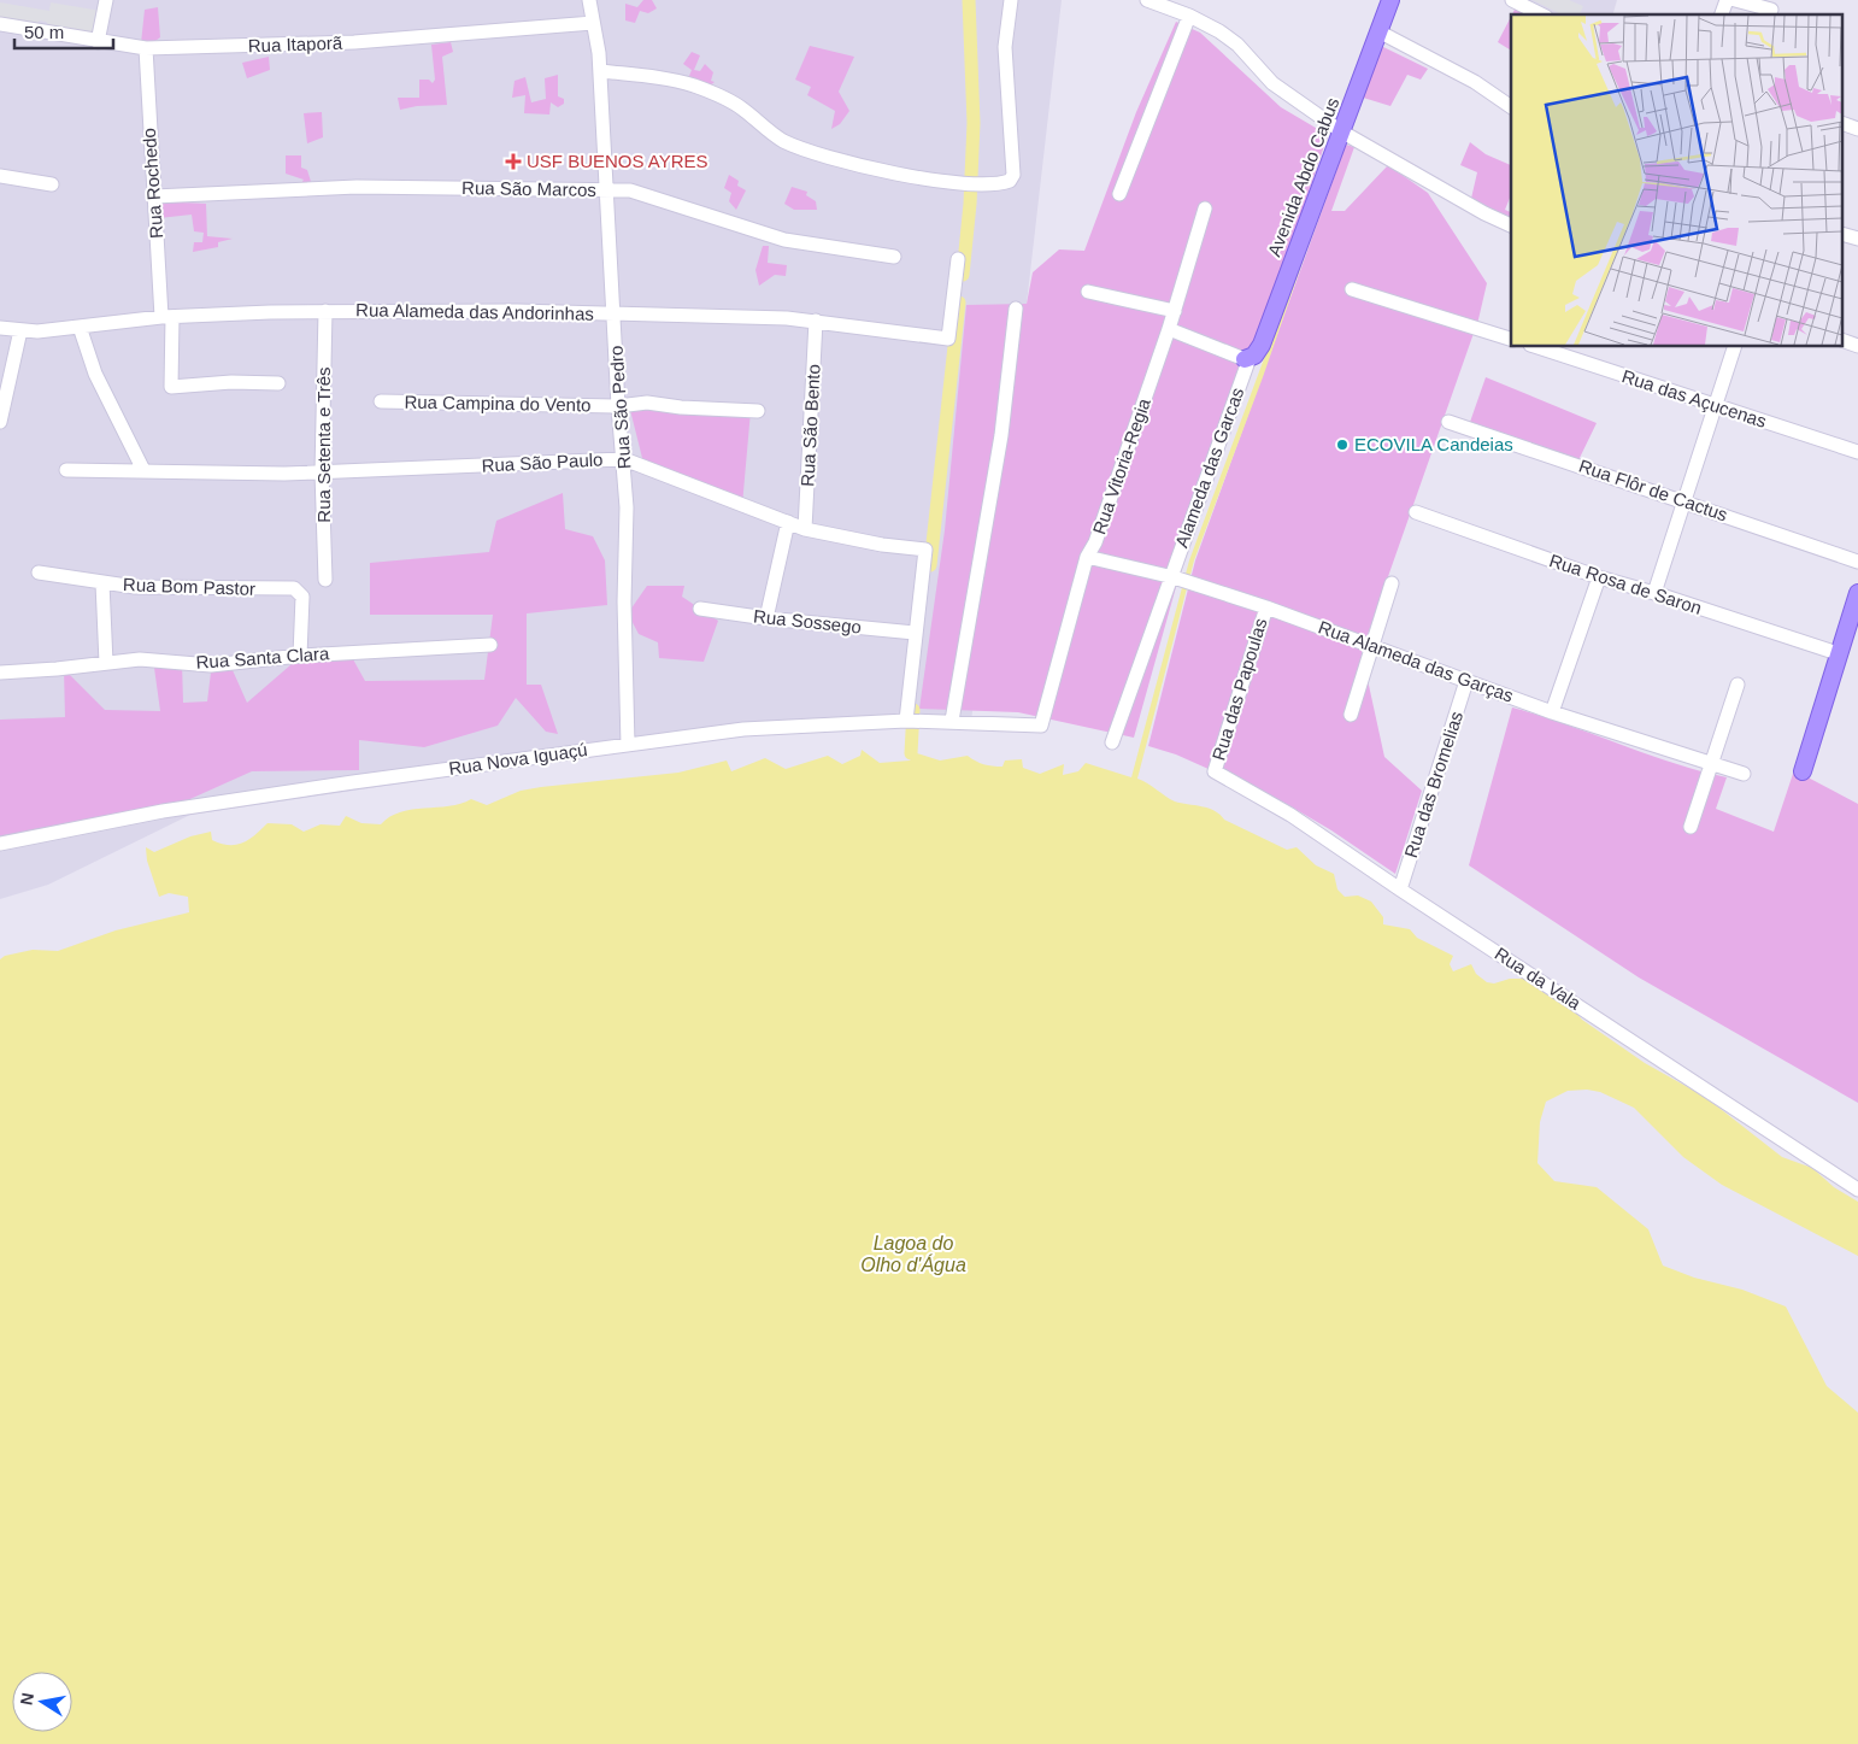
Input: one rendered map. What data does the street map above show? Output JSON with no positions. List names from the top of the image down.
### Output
{
  "streets": {
    "main road": ["Avenida Abdo Cabus"],
    "street": [
      "Rua Itaporã",
      "Rua Rochedo",
      "Rua São Marcos",
      "Rua Alameda das Andorinhas",
      "Rua das Açucenas",
      "Rua Campina do Vento",
      "Rua São Pedro",
      "Rua São Bento",
      "Rua Setenta e Três",
      "Rua São Paulo",
      "Rua Vitoria-Regia",
      "Alameda das Garcas",
      "Rua Flôr de Cactus",
      "Rua Rosa de Saron",
      "Rua Bom Pastor",
      "Rua Sossego",
      "Rua Santa Clara",
      "Rua Alameda das Garças",
      "Rua das Papoulas",
      "Rua Nova Iguaçú",
      "Rua das Bromelias",
      "Rua da Vala"
    ]
  },
  "crossings": [
    ["Rua Itaporã", "Rua Rochedo"],
    ["Rua Itaporã", "Rua São Pedro"],
    ["Avenida Abdo Cabus", "Alameda das Garcas"],
    ["Rua Rochedo", "Rua São Marcos"],
    ["Rua Rochedo", "Rua Alameda das Andorinhas"],
    ["Rua São Marcos", "Rua São Pedro"],
    ["Rua Alameda das Andorinhas", "Rua São Pedro"],
    ["Rua Alameda das Andorinhas", "Rua São Bento"],
    ["Rua Alameda das Andorinhas", "Rua Setenta e Três"],
    ["Rua Campina do Vento", "Rua São Pedro"],
    ["Rua São Pedro", "Rua São Paulo"],
    ["Rua São Pedro", "Rua Nova Iguaçú"],
    ["Rua São Bento", "Rua São Paulo"],
    ["Rua Setenta e Três", "Rua São Paulo"],
    ["Rua São Paulo", "Rua Sossego"],
    ["Rua Vitoria-Regia", "Rua Alameda das Garças"],
    ["Rua Vitoria-Regia", "Rua Nova Iguaçú"],
    ["Alameda das Garcas", "Rua Alameda das Garças"],
    ["Rua Bom Pastor", "Rua Santa Clara"],
    ["Rua Alameda das Garças", "Rua das Papoulas"],
    ["Rua Alameda das Garças", "Rua das Bromelias"],
    ["Rua das Papoulas", "Rua da Vala"],
    ["Rua das Bromelias", "Rua da Vala"]
  ],
  "water": ["Lagoa do Olho d'Água"],
  "places": {
    "health": ["USF BUENOS AYRES"],
    "other": ["ECOVILA Candeias"]
  },
  "scale_bar": "50 m",
  "north": "left"
}
